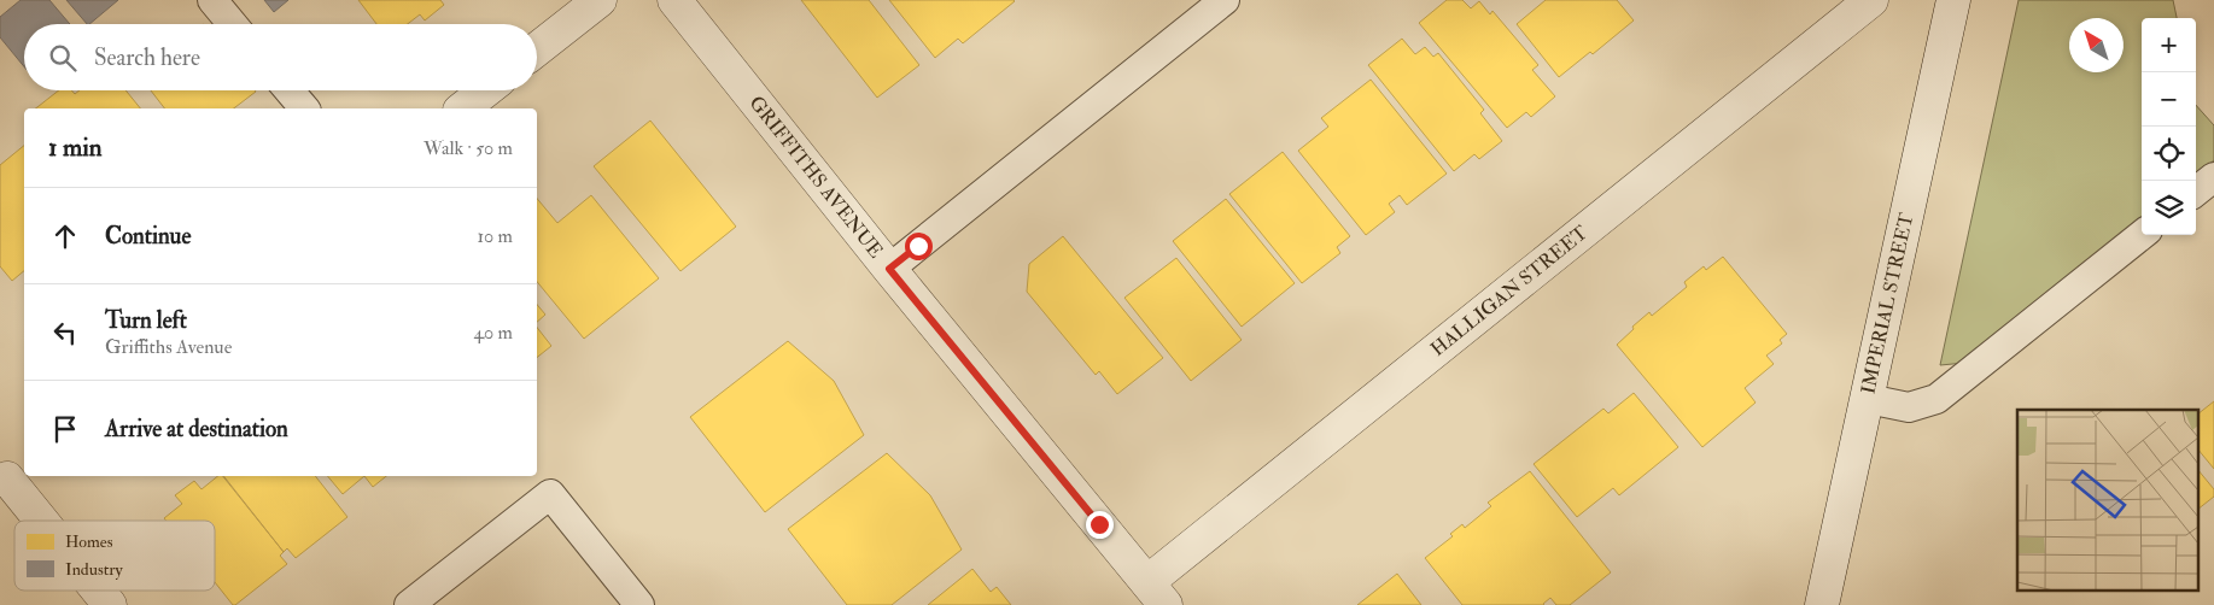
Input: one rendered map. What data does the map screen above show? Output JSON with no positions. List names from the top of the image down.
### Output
{
  "streets": {
    "street": ["GRIFFITHS AVENUE", "HALLIGAN STREET", "IMPERIAL STREET"]
  },
  "crossings": [
    ["GRIFFITHS AVENUE", "HALLIGAN STREET"]
  ],
  "legend": ["Homes", "Industry"],
  "north": "top left",
  "page": {
    "map_buttons": ["+", "−"],
    "search": "Search here",
    "heading": ["1 min", "Walk · 50 m"],
    "list": [
      ["Continue", "10 m"],
      ["Turn left", "Griffiths Avenue", "40 m"],
      "Arrive at destination"
    ]
  }
}
